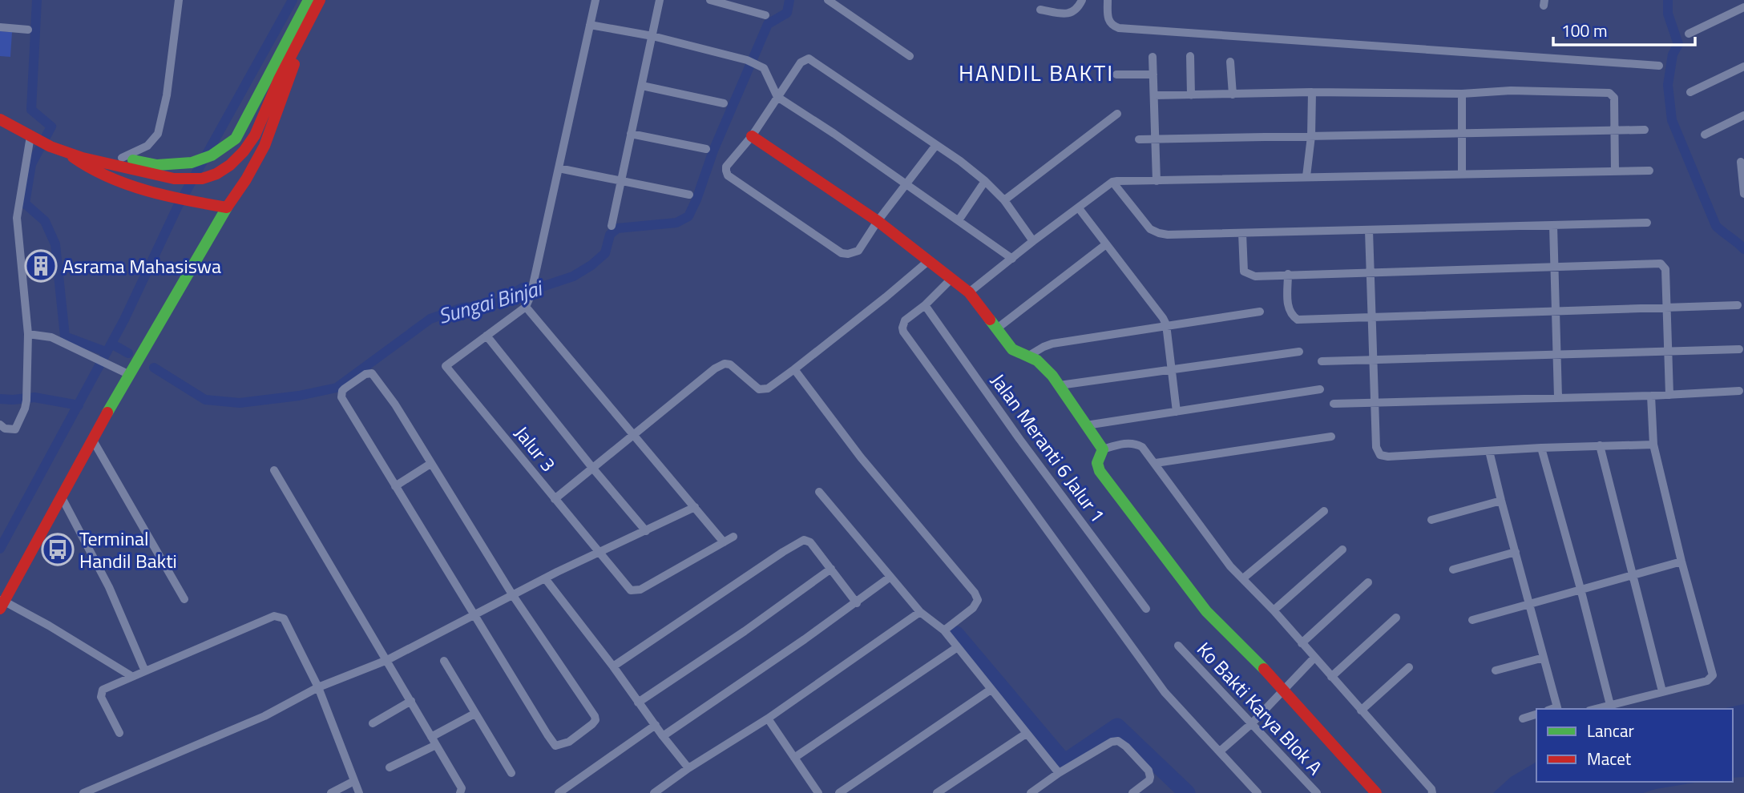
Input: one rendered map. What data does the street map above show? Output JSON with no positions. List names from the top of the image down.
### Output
{
  "streets": {
    "street": ["Jalan Meranti 6 Jalur 1", "Jalur 3", "Ko Bakti Karya Blok A"]
  },
  "districts": ["HANDIL BAKTI"],
  "water": ["Sungai Binjai"],
  "places": {
    "building": ["Asrama Mahasiswa"],
    "bus stop": ["Terminal Handil Bakti"]
  },
  "legend": ["Lancar", "Macet"],
  "scale_bar": "100 m"
}
